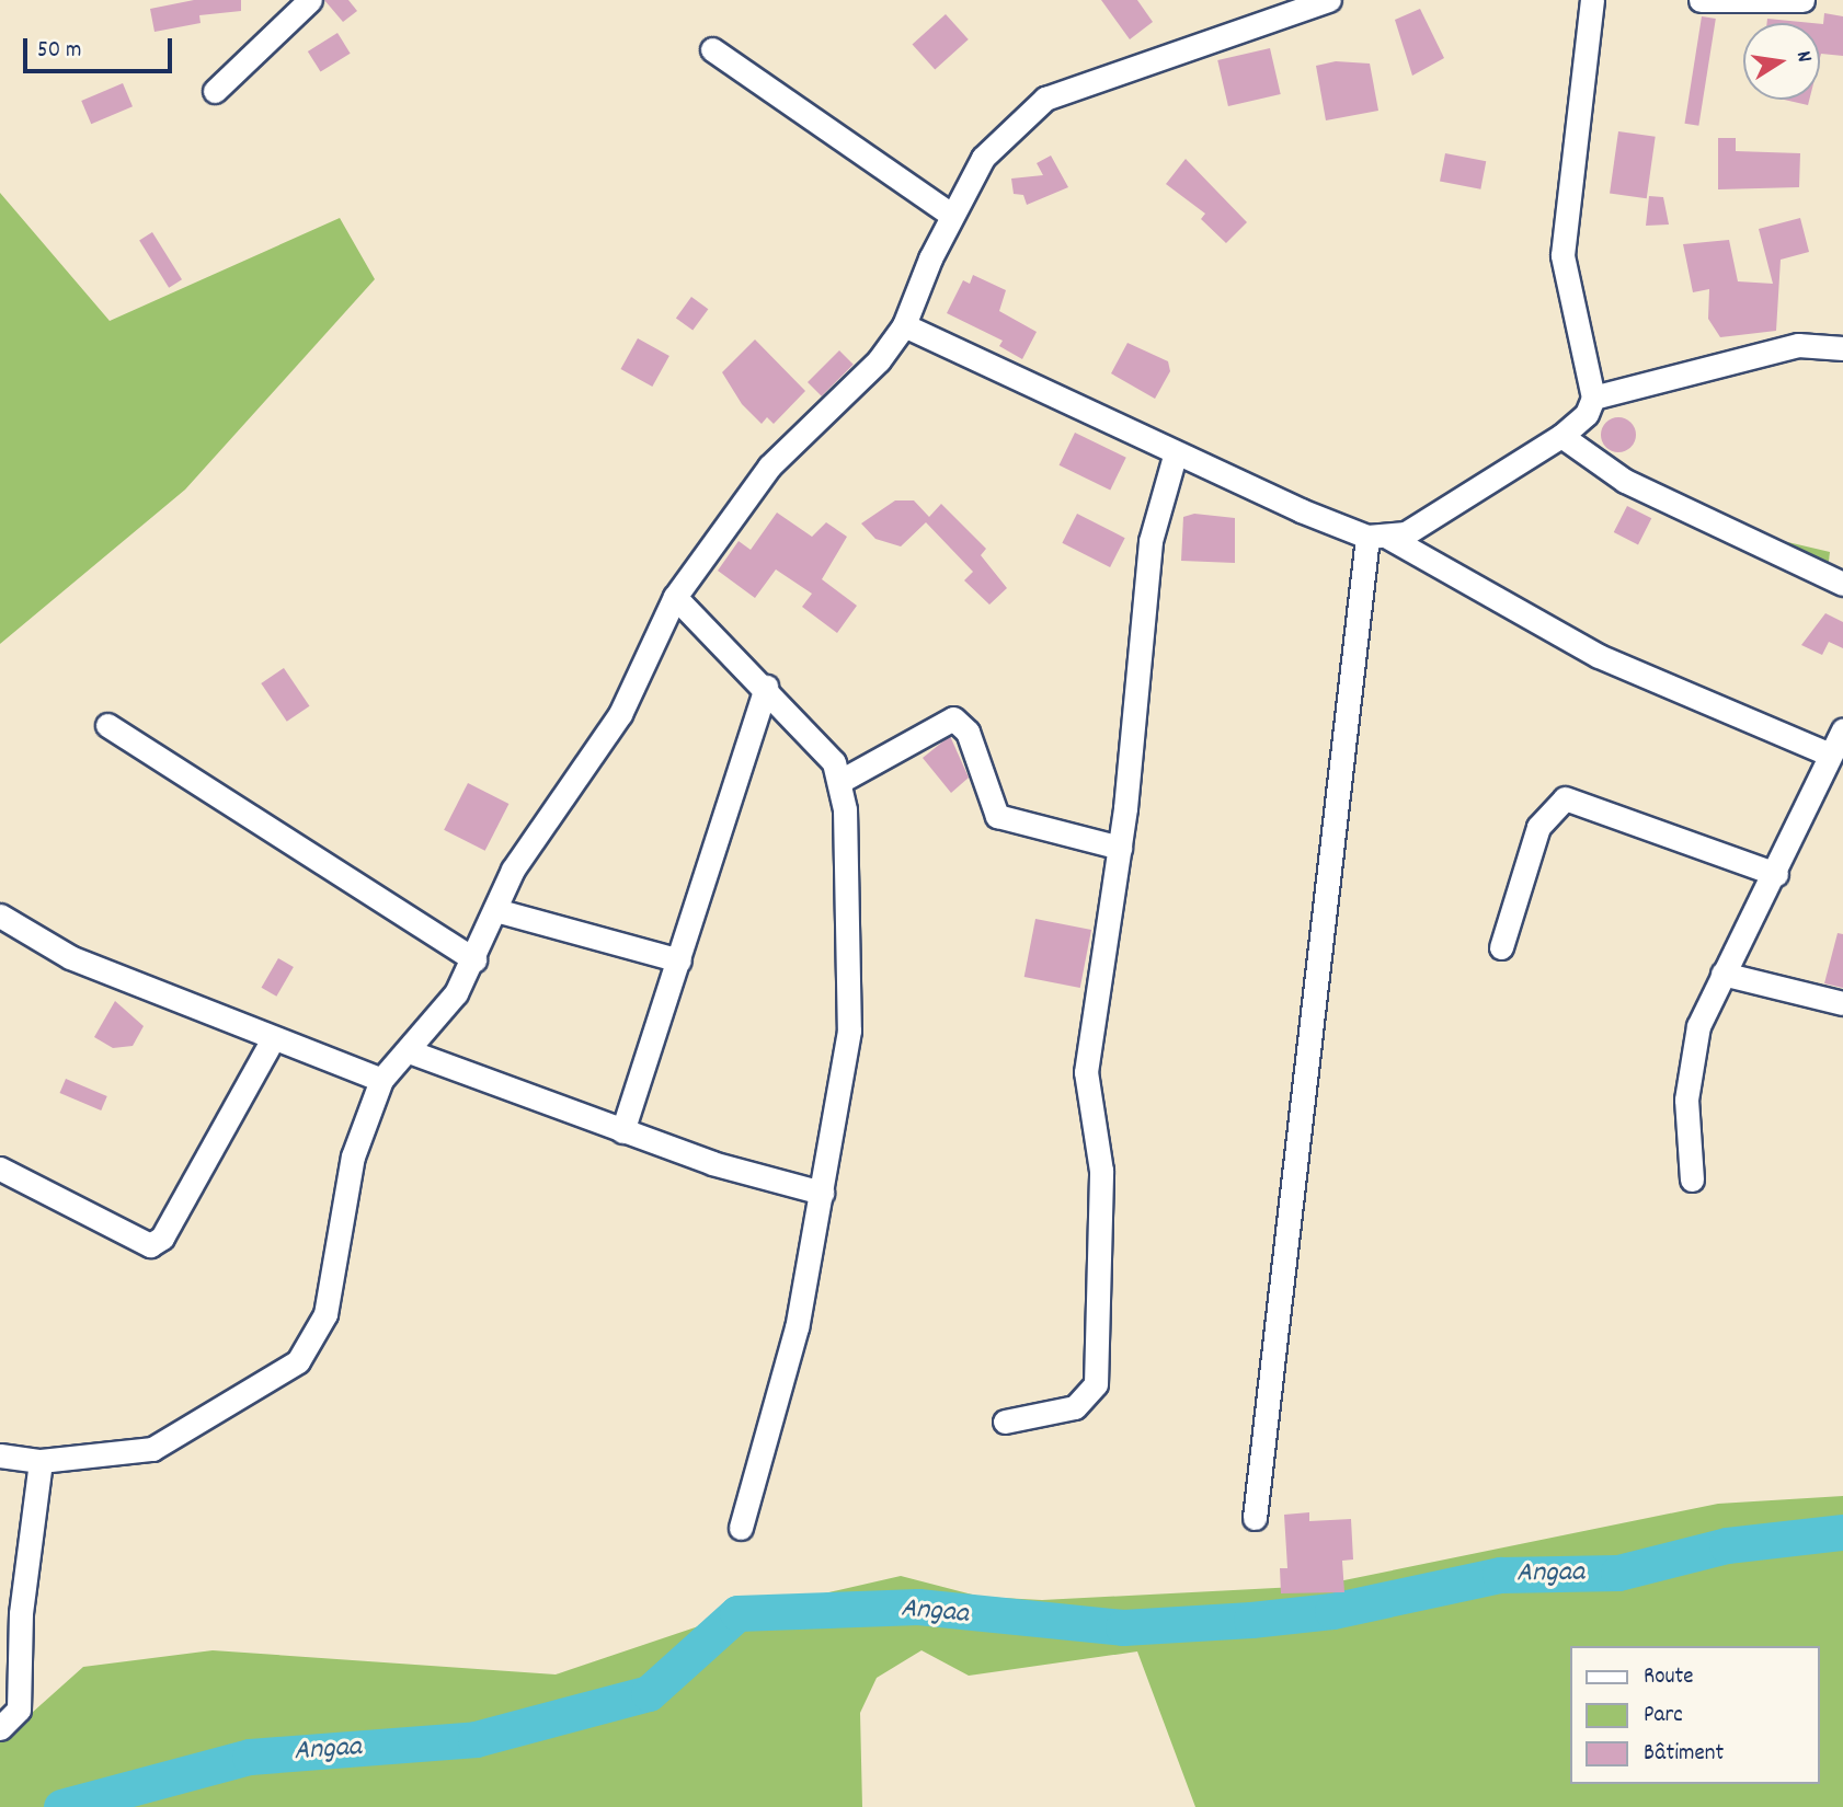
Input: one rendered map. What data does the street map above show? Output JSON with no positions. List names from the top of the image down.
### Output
{
  "water": ["Angaa"],
  "legend": ["Route", "Parc", "Bâtiment"],
  "scale_bar": "50 m",
  "north": "right"
}
